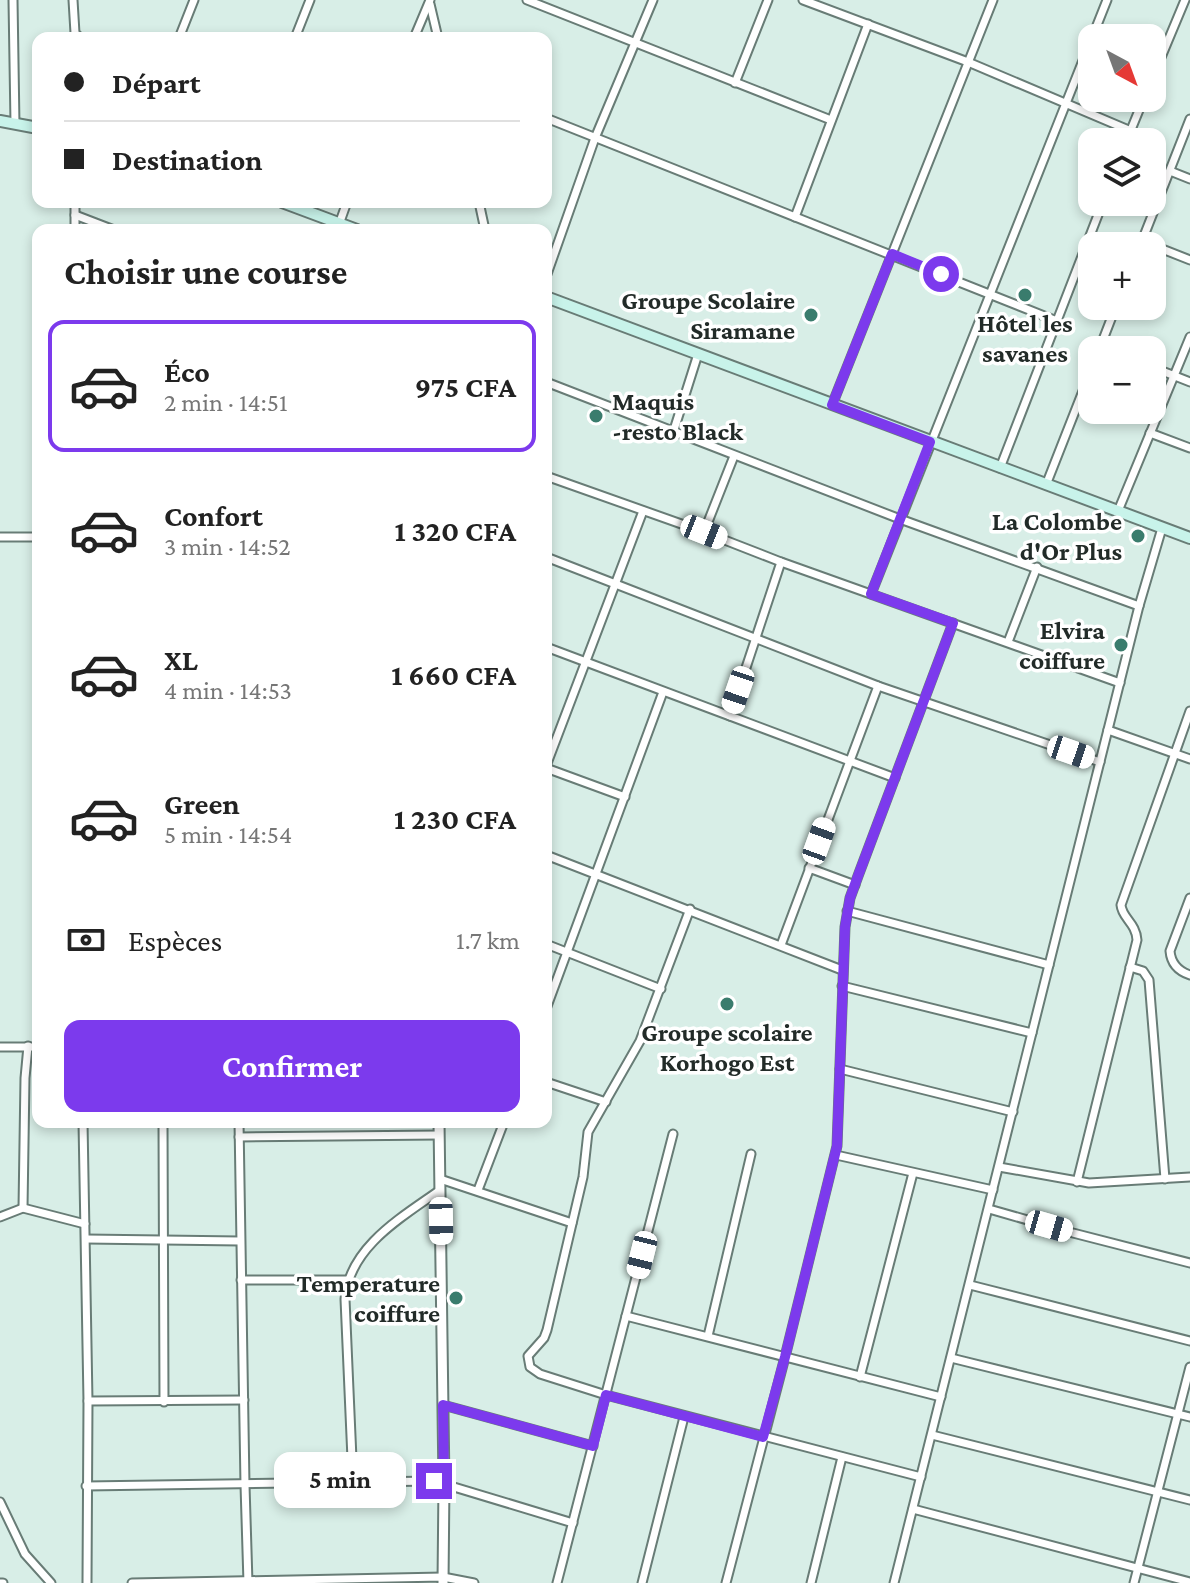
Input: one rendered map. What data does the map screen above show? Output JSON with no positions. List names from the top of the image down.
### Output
{
  "places": [
    "Hôtel les savanes",
    "Groupe Scolaire Siramane",
    "Maquis -resto Black",
    "La Colombe d'Or Plus",
    "Elvira coiffure",
    "Groupe scolaire Korhogo Est",
    "Temperature coiffure"
  ],
  "north": "bottom right",
  "page": {
    "map_buttons": ["+", "−"],
    "banner": ["Départ", "Destination"],
    "heading": "Choisir une course",
    "list": [
      {
        "name": "Éco",
        "note": "2 min · 14:51",
        "value": "975 CFA"
      },
      {
        "name": "Confort",
        "note": "3 min · 14:52",
        "value": "1 320 CFA"
      },
      {
        "name": "XL",
        "note": "4 min · 14:53",
        "value": "1 660 CFA"
      },
      {
        "name": "Green",
        "note": "5 min · 14:54",
        "value": "1 230 CFA"
      }
    ],
    "pay": ["Espèces", "1.7 km"],
    "buttons": "Confirmer",
    "bubble": "5 min"
  }
}
